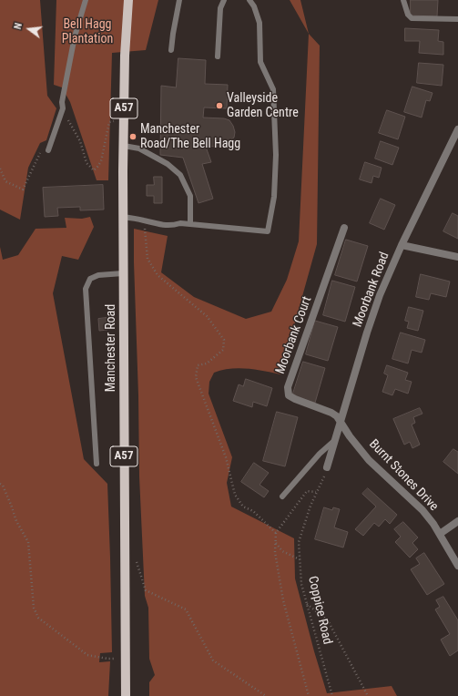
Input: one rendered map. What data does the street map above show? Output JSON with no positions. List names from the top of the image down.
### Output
{
  "streets": {
    "main road": ["A57", "Manchester Road"],
    "street": ["Moorbank Road", "Moorbank Court", "Burnt Stones Drive"],
    "path": ["Coppice Road"]
  },
  "crossings": [
    ["Moorbank Road", "Moorbank Court"],
    ["Moorbank Road", "Burnt Stones Drive"],
    ["Moorbank Road", "Coppice Road"],
    ["Moorbank Court", "Burnt Stones Drive"]
  ],
  "parks": ["Bell Hagg Plantation"],
  "places": ["Valleyside Garden Centre", "Manchester Road/The Bell Hagg"],
  "north": "left"
}
